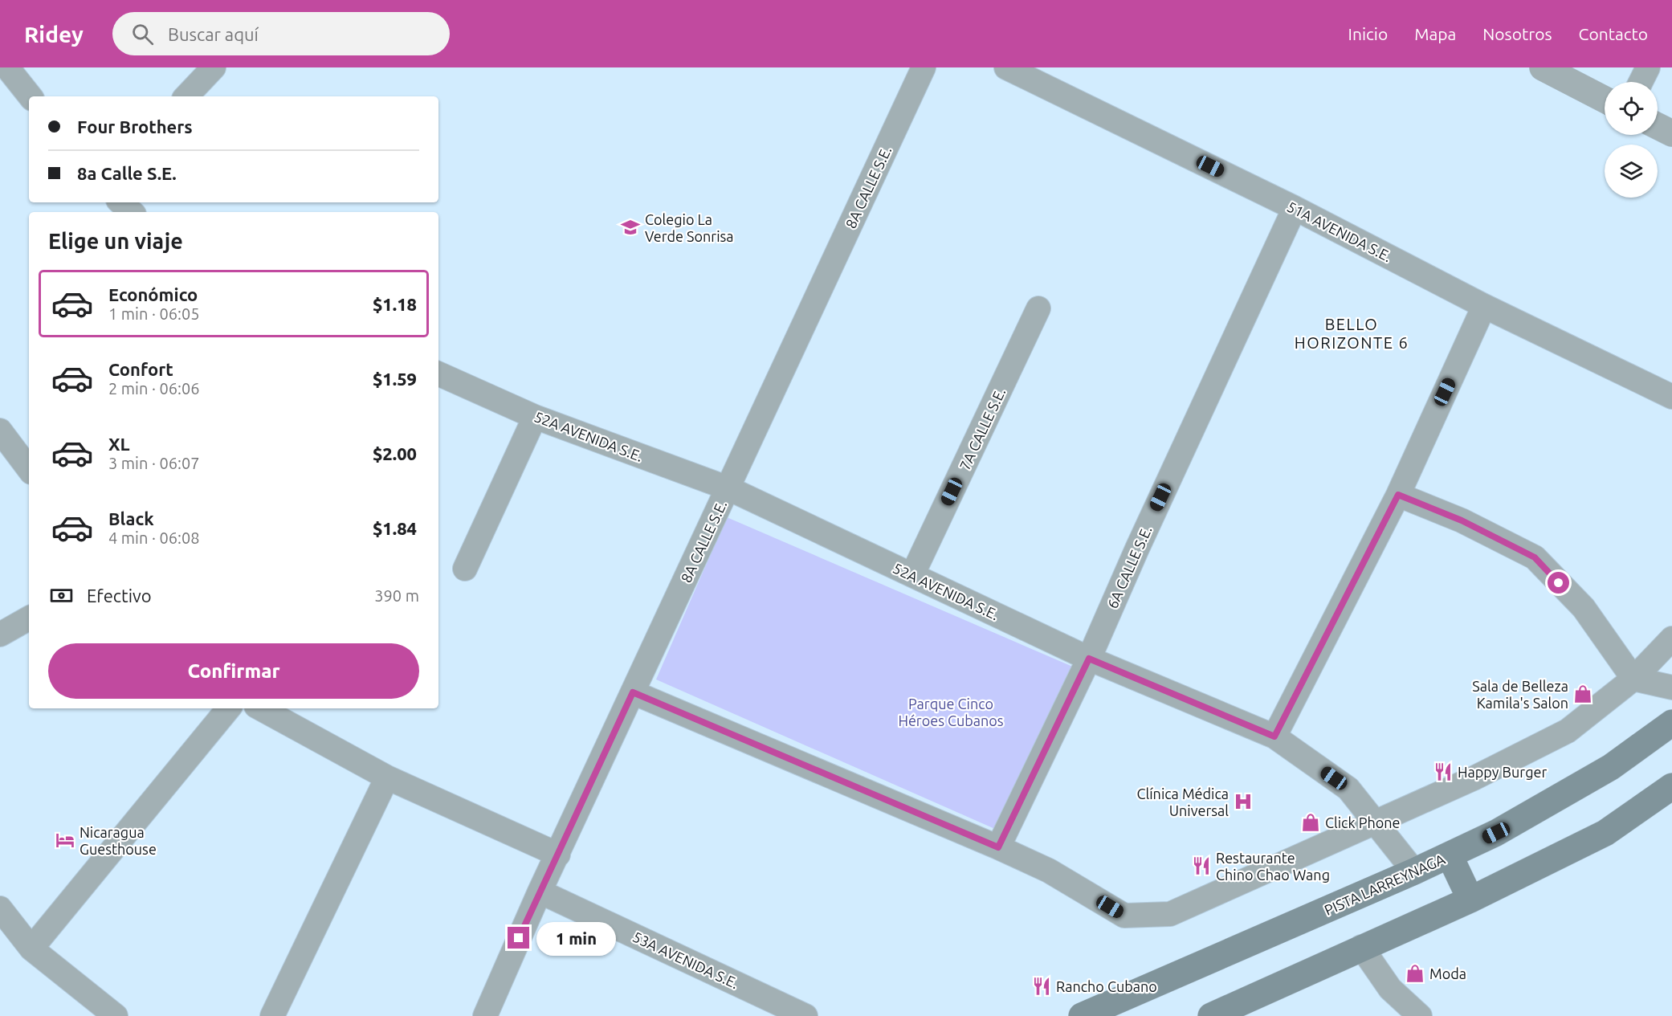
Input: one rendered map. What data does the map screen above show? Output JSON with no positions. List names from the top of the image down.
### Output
{
  "streets": {
    "main road": ["PISTA LARREYNAGA"],
    "street": [
      "8A CALLE S.E.",
      "51A AVENIDA S.E.",
      "7A CALLE S.E.",
      "52A AVENIDA S.E.",
      "6A CALLE S.E.",
      "53A AVENIDA S.E."
    ]
  },
  "crossings": [
    ["8A CALLE S.E.", "52A AVENIDA S.E."],
    ["8A CALLE S.E.", "53A AVENIDA S.E."],
    ["51A AVENIDA S.E.", "6A CALLE S.E."],
    ["7A CALLE S.E.", "52A AVENIDA S.E."],
    ["52A AVENIDA S.E.", "6A CALLE S.E."],
    ["52A AVENIDA S.E.", "PISTA LARREYNAGA"]
  ],
  "districts": ["BELLO HORIZONTE 6"],
  "parks": ["Parque Cinco Héroes Cubanos"],
  "places": {
    "school or university": ["Colegio La Verde Sonrisa"],
    "shop": ["Sala de Belleza Kamila's Salon", "Click Phone", "Moda"],
    "restaurant": ["Happy Burger", "Restaurante Chino Chao Wang", "Rancho Cubano"],
    "hospital": ["Clínica Médica Universal"],
    "hotel": ["Nicaragua Guesthouse"]
  },
  "page": {
    "header": "Ridey",
    "search": "Buscar aquí",
    "nav": [
      "Inicio",
      "Mapa",
      "Nosotros",
      "Contacto"
    ],
    "banner": ["Four Brothers", "8a Calle S.E."],
    "heading": "Elige un viaje",
    "list": [
      {
        "name": "Económico",
        "note": "1 min · 06:05",
        "value": "$1.18"
      },
      {
        "name": "Confort",
        "note": "2 min · 06:06",
        "value": "$1.59"
      },
      {
        "name": "XL",
        "note": "3 min · 06:07",
        "value": "$2.00"
      },
      {
        "name": "Black",
        "note": "4 min · 06:08",
        "value": "$1.84"
      }
    ],
    "pay": ["Efectivo", "390 m"],
    "buttons": "Confirmar",
    "bubble": "1 min"
  }
}
